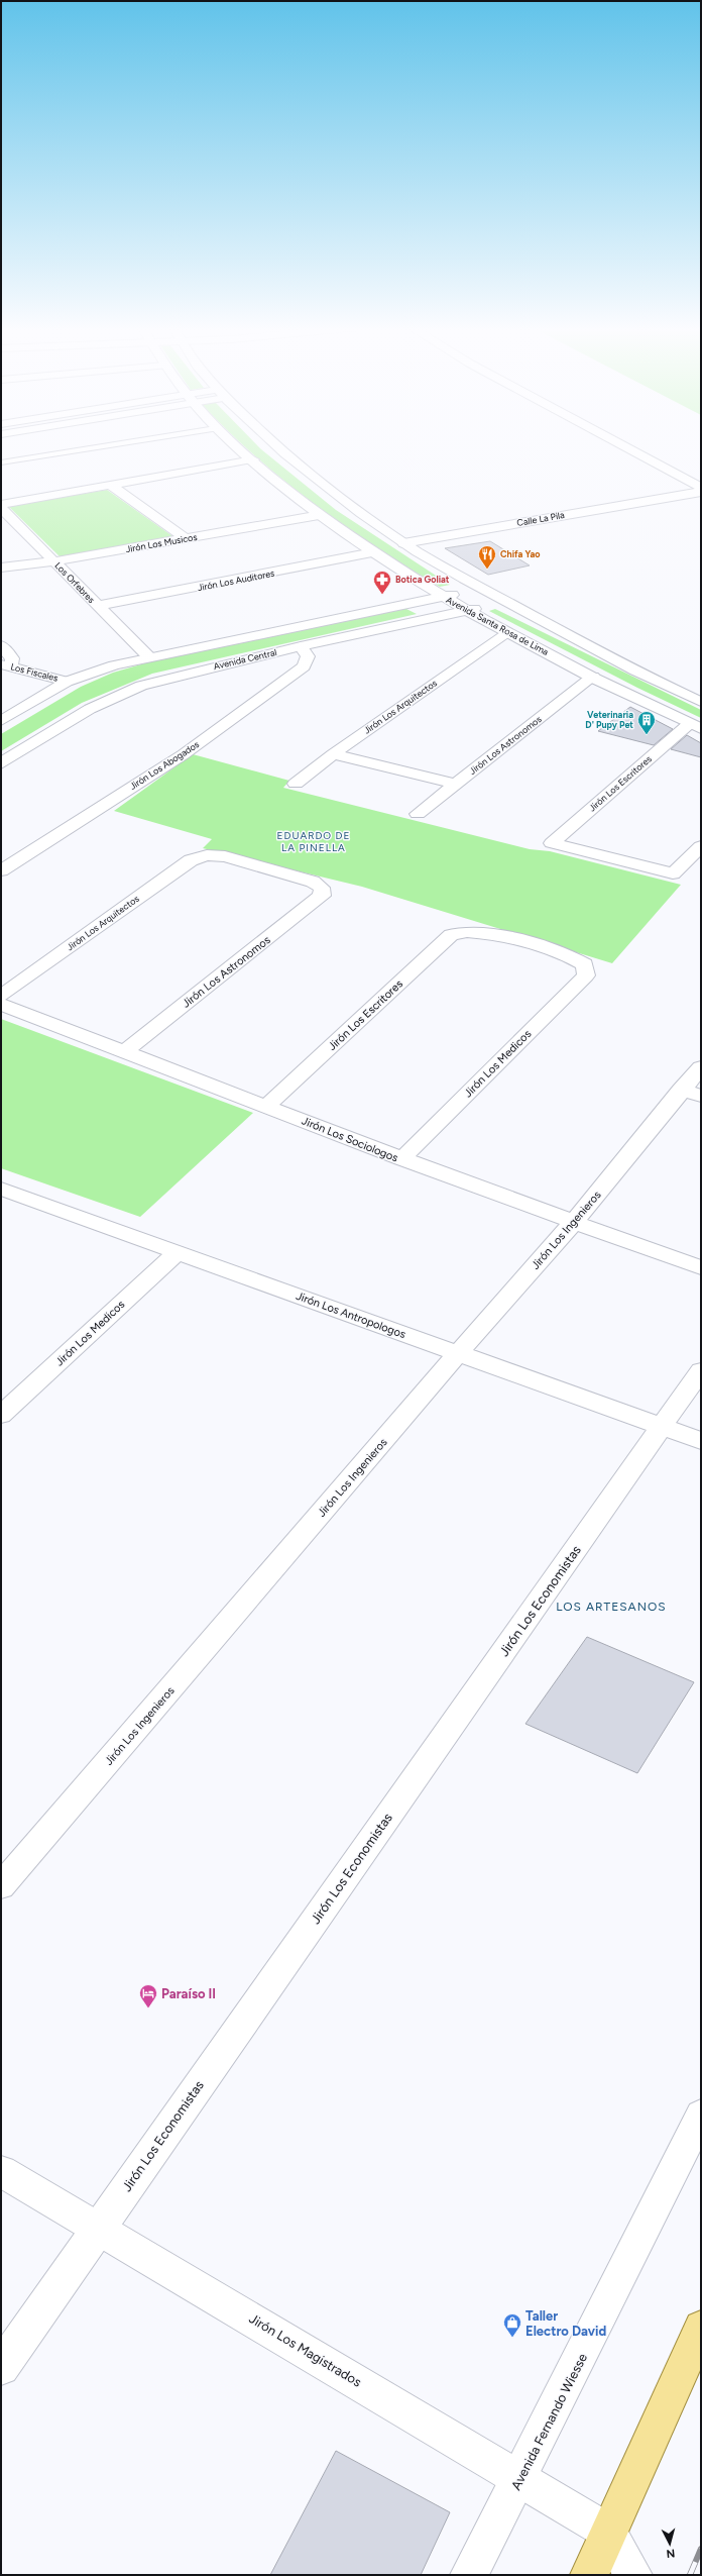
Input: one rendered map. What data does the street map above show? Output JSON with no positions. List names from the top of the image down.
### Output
{
  "streets": {
    "street": [
      "Calle La Pila",
      "Jirón Los Musicos",
      "Jirón Los Auditores",
      "Los Orfebres",
      "Avenida Santa Rosa de Lima",
      "Avenida Central",
      "Los Fiscales",
      "Jirón Los Arquitectos",
      "Jirón Los Astronomos",
      "Jirón Los Abogados",
      "Jirón Los Escritores",
      "Jirón Los Medicos",
      "Jirón Los Sociologos",
      "Jirón Los Ingenieros",
      "Jirón Los Antropologos",
      "Jirón Los Economistas",
      "Jirón Los Magistrados",
      "Avenida Fernando Wiesse"
    ]
  },
  "crossings": [
    ["Jirón Los Musicos", "Los Orfebres"],
    ["Jirón Los Musicos", "Avenida Santa Rosa de Lima"],
    ["Jirón Los Auditores", "Los Orfebres"],
    ["Jirón Los Auditores", "Avenida Santa Rosa de Lima"],
    ["Los Orfebres", "Avenida Central"],
    ["Avenida Santa Rosa de Lima", "Avenida Central"],
    ["Avenida Santa Rosa de Lima", "Jirón Los Arquitectos"],
    ["Avenida Santa Rosa de Lima", "Jirón Los Astronomos"],
    ["Avenida Santa Rosa de Lima", "Jirón Los Escritores"],
    ["Avenida Central", "Los Fiscales"],
    ["Avenida Central", "Jirón Los Abogados"],
    ["Jirón Los Arquitectos", "Jirón Los Astronomos"],
    ["Jirón Los Astronomos", "Jirón Los Sociologos"],
    ["Jirón Los Escritores", "Jirón Los Medicos"],
    ["Jirón Los Escritores", "Jirón Los Sociologos"],
    ["Jirón Los Medicos", "Jirón Los Sociologos"],
    ["Jirón Los Medicos", "Jirón Los Antropologos"],
    ["Jirón Los Sociologos", "Jirón Los Ingenieros"],
    ["Jirón Los Ingenieros", "Jirón Los Antropologos"],
    ["Jirón Los Antropologos", "Jirón Los Economistas"],
    ["Jirón Los Economistas", "Jirón Los Magistrados"],
    ["Jirón Los Magistrados", "Avenida Fernando Wiesse"]
  ],
  "districts": ["EDUARDO DE LA PINELLA", "LOS ARTESANOS"],
  "places": {
    "restaurant": ["Chifa Yao"],
    "pharmacy": ["Botica Goliat"],
    "building": ["Veterinaria D' Pupy Pet"],
    "hotel": ["Paraíso II"],
    "shop": ["Taller Electro David"]
  },
  "north": "bottom"
}
